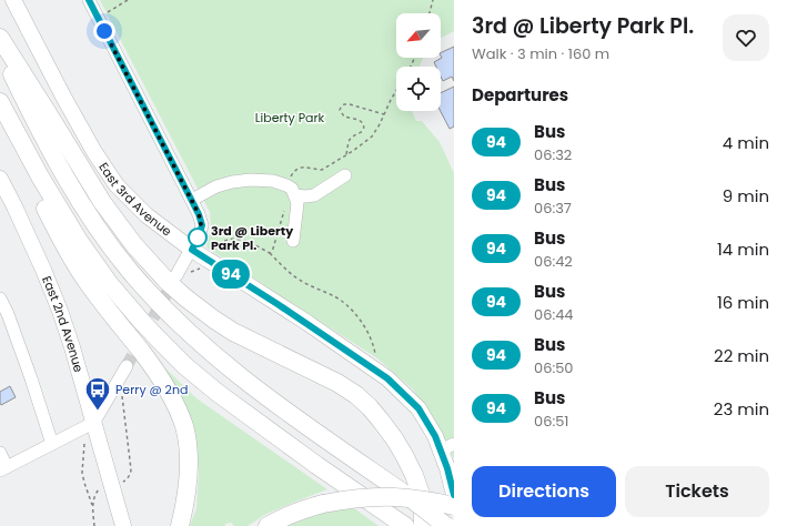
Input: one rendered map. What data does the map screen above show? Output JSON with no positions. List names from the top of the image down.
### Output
{
  "streets": {
    "main road": ["East 3rd Avenue", "East 2nd Avenue"]
  },
  "parks": ["Liberty Park"],
  "places": {
    "other": ["3rd @ Liberty Park Pl."],
    "bus stop": ["Perry @ 2nd"]
  },
  "lines": ["bus line 94"],
  "north": "bottom left",
  "page": {
    "on_map": "94",
    "heading": [
      ["3rd @ Liberty Park Pl.", "Walk · 3 min · 160 m"],
      "Departures"
    ],
    "list": [
      {
        "mark": "94",
        "name": "Bus",
        "note": "06:32",
        "value": "4 min"
      },
      {
        "mark": "94",
        "name": "Bus",
        "note": "06:37",
        "value": "9 min"
      },
      {
        "mark": "94",
        "name": "Bus",
        "note": "06:42",
        "value": "14 min"
      },
      {
        "mark": "94",
        "name": "Bus",
        "note": "06:44",
        "value": "16 min"
      },
      {
        "mark": "94",
        "name": "Bus",
        "note": "06:50",
        "value": "22 min"
      },
      {
        "mark": "94",
        "name": "Bus",
        "note": "06:51",
        "value": "23 min"
      }
    ],
    "buttons": ["Directions", "Tickets"]
  }
}
